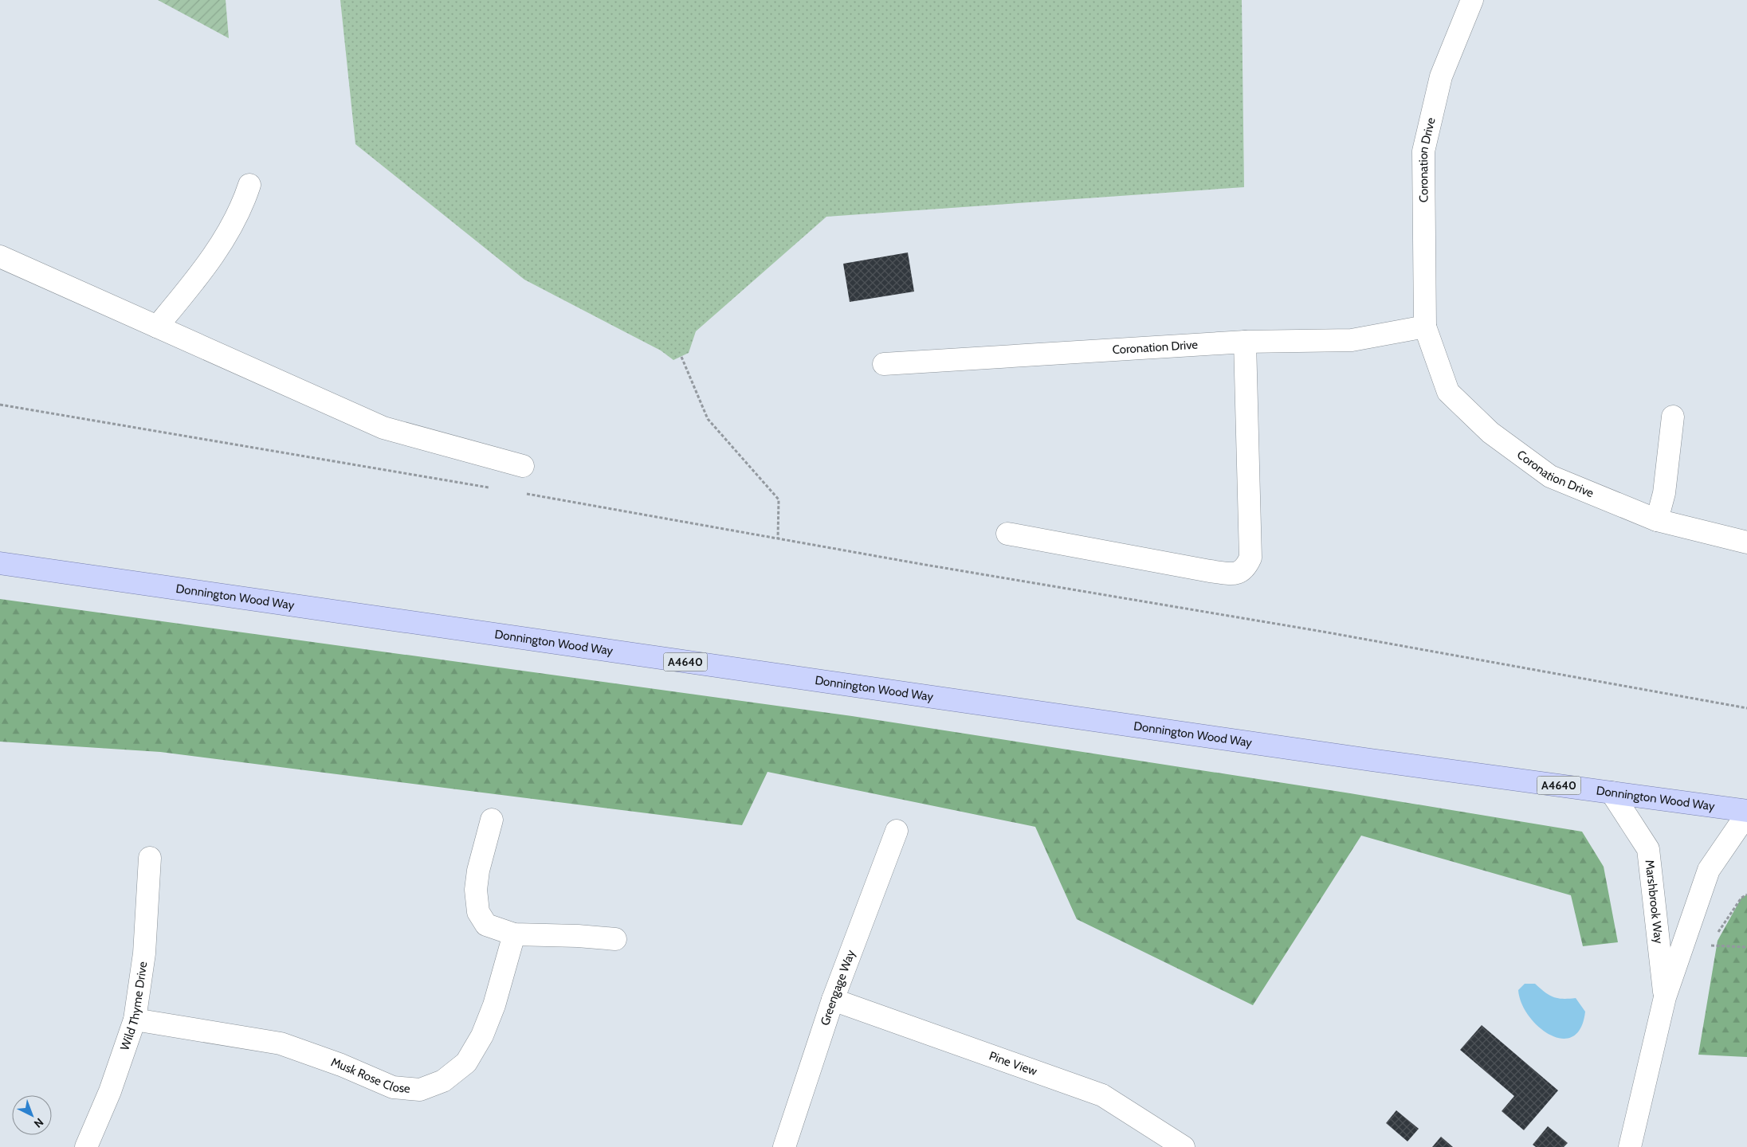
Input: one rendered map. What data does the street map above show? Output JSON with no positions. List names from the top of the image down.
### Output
{
  "streets": {
    "main road": ["Donnington Wood Way", "A4640"],
    "street": [
      "Coronation Drive",
      "Marshbrook Way",
      "Greengage Way",
      "Wild Thyme Drive",
      "Pine View",
      "Musk Rose Close"
    ]
  },
  "crossings": [
    ["Donnington Wood Way", "Marshbrook Way"],
    ["Greengage Way", "Pine View"],
    ["Wild Thyme Drive", "Musk Rose Close"]
  ],
  "north": "bottom right"
}
